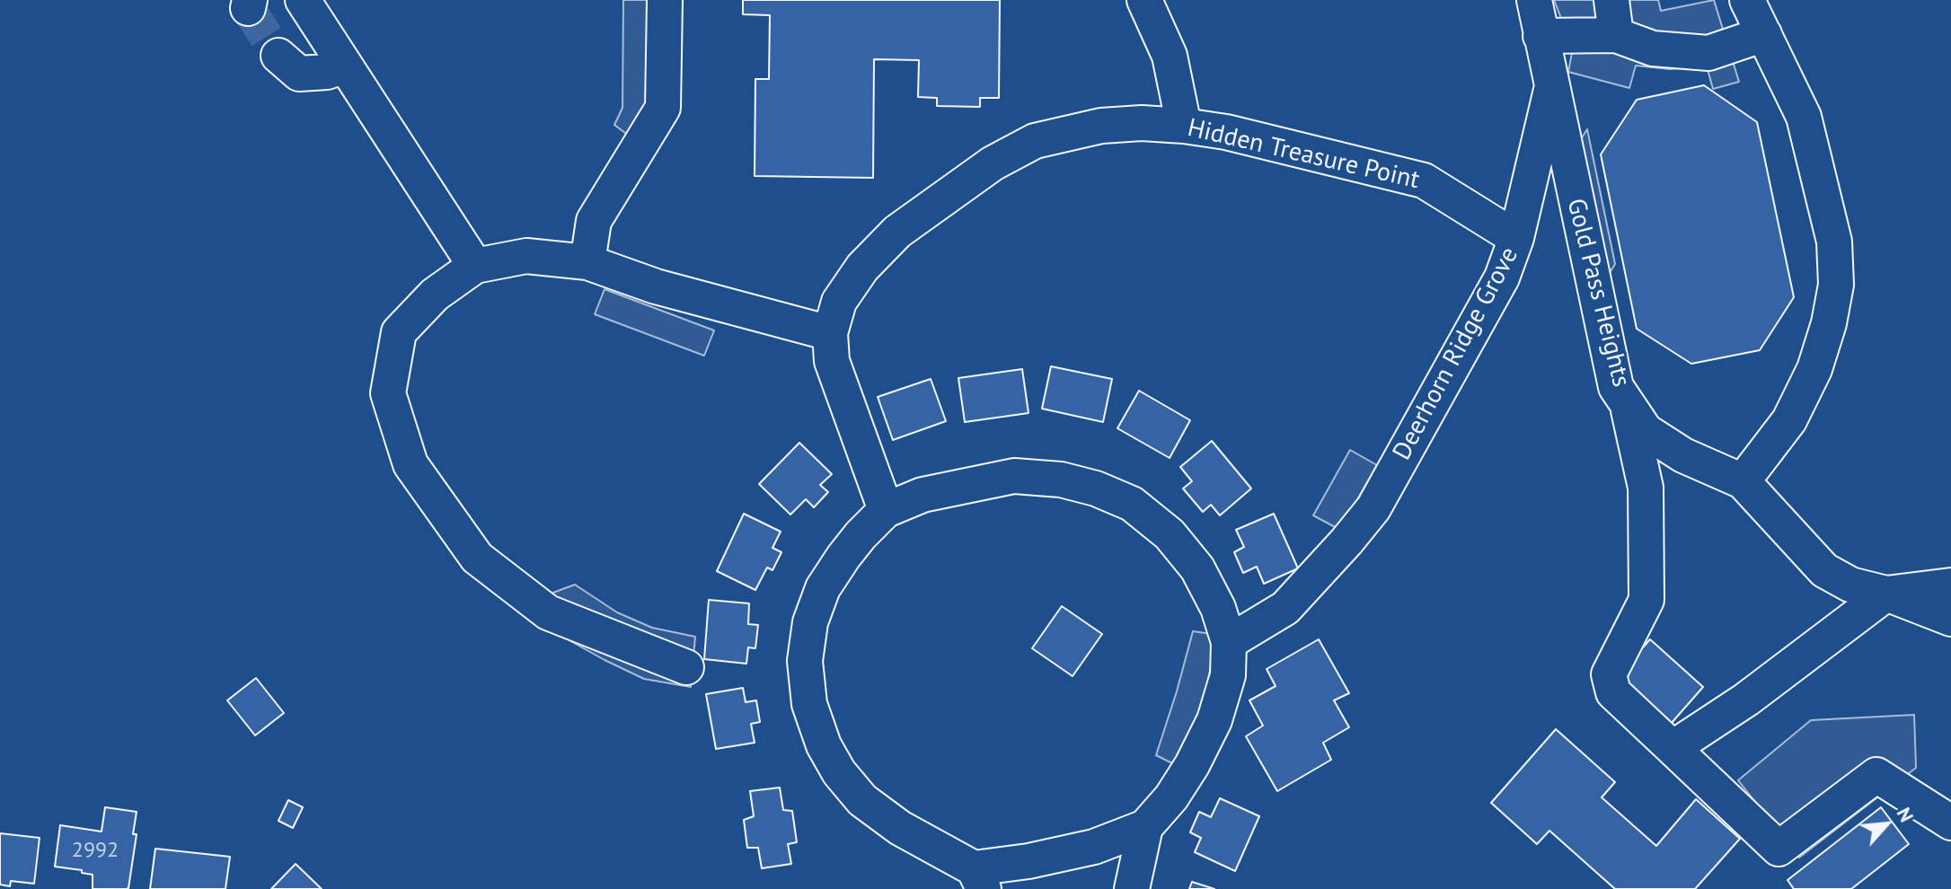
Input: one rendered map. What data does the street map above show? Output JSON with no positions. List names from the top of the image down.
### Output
{
  "streets": {
    "street": ["Hidden Treasure Point", "Gold Pass Heights", "Deerhorn Ridge Grove"]
  },
  "crossings": [
    ["Hidden Treasure Point", "Deerhorn Ridge Grove"],
    ["Gold Pass Heights", "Deerhorn Ridge Grove"]
  ],
  "house_numbers": ["2992"],
  "north": "top right"
}
